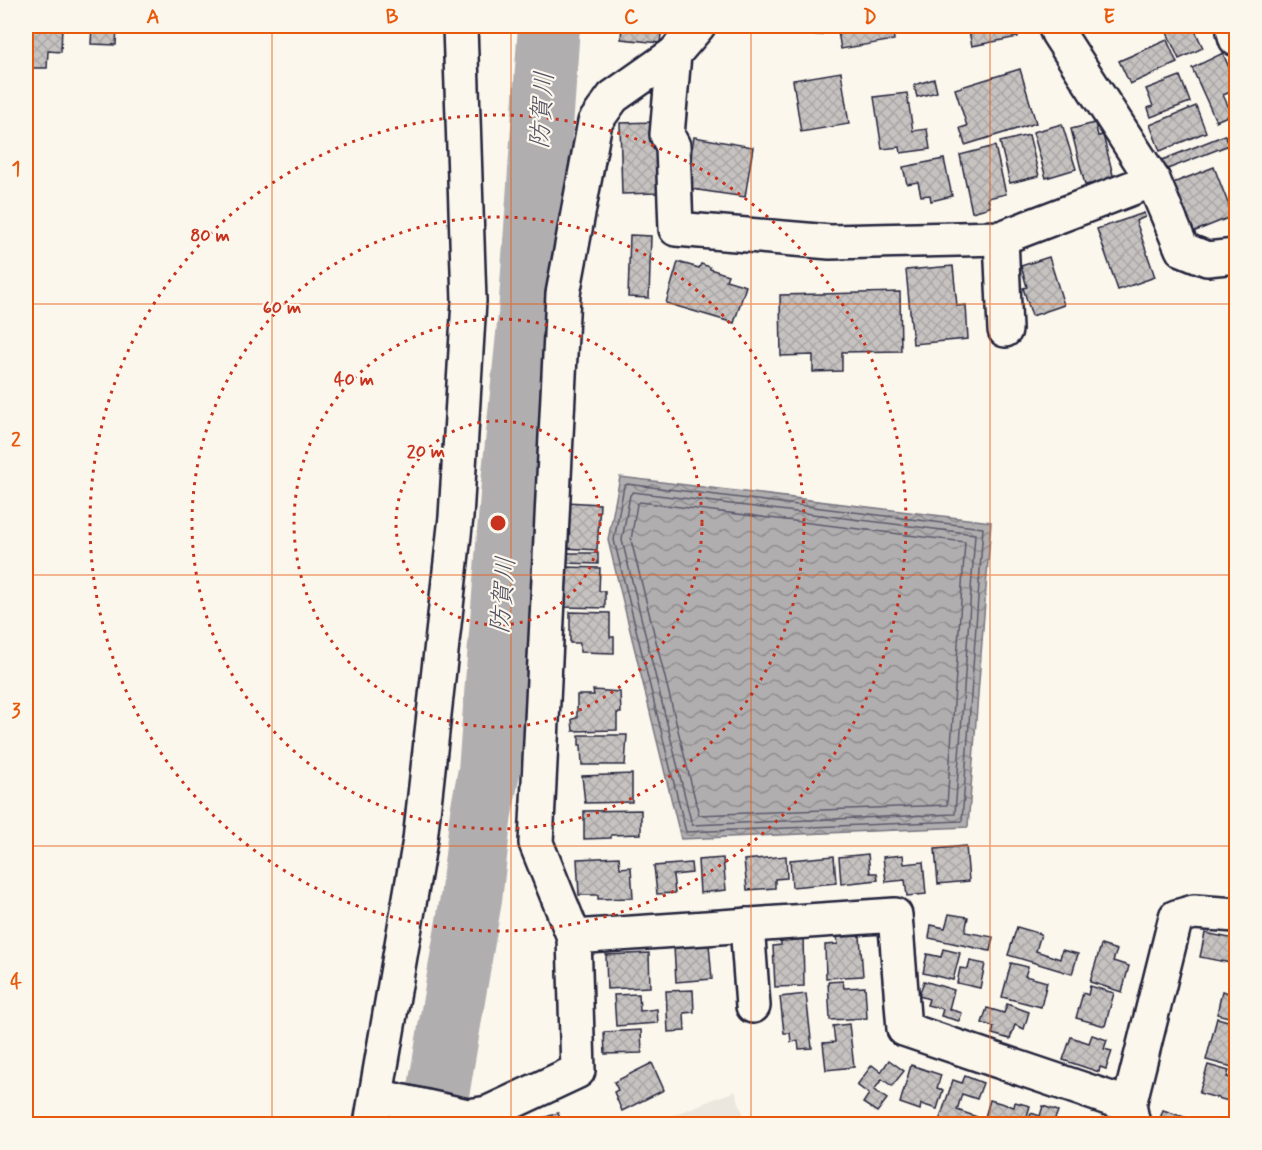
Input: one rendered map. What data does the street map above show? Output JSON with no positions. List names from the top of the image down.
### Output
{
  "water": ["防賀川"],
  "grid": {
    "columns": [
      "A",
      "B",
      "C",
      "D",
      "E"
    ],
    "rows": [
      "1",
      "2",
      "3",
      "4"
    ]
  },
  "rings": [
    "80 m",
    "60 m",
    "40 m",
    "20 m"
  ]
}
